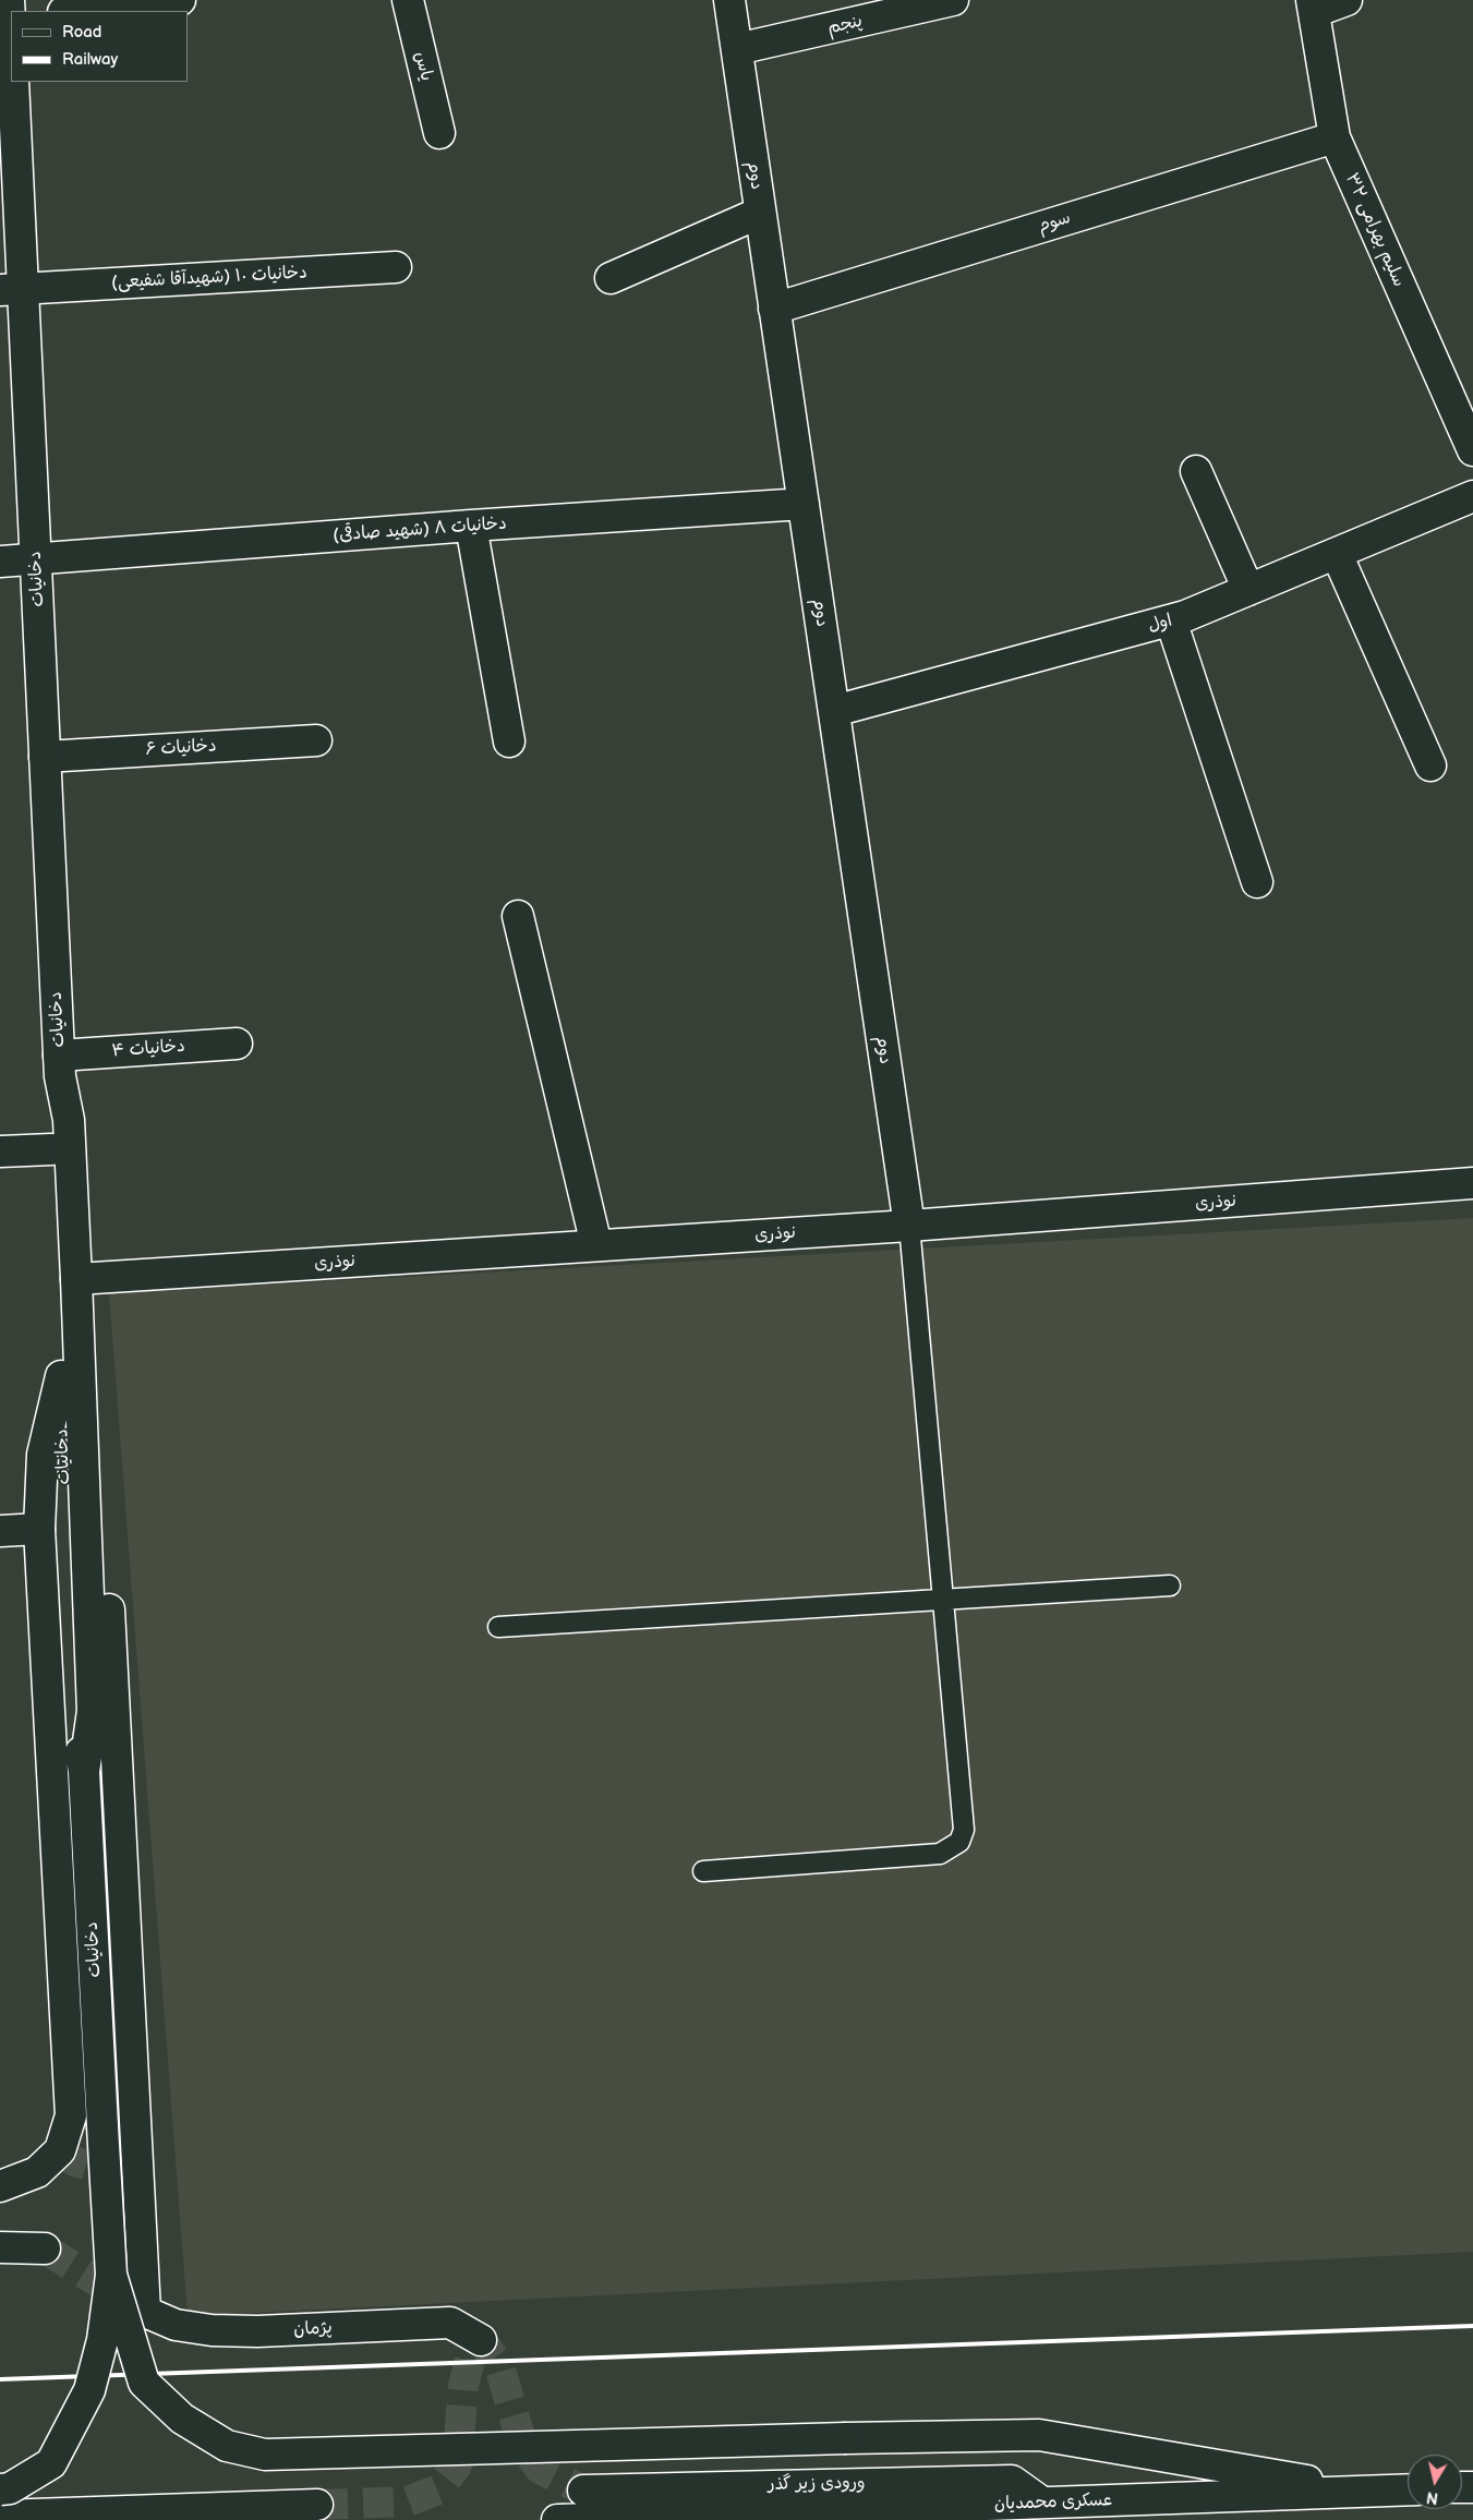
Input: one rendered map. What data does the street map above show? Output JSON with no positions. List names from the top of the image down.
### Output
{
  "streets": {
    "street": [
      "پنجم",
      "یاس",
      "دوم",
      "سوم",
      "سلیم بهرامی ۳۲",
      "دخانیات ۱۰ (شهیدآقا شفیعی)",
      "دخانیات ۸ (شهید صادقی)",
      "دخانیات",
      "اول",
      "دخانیات ۶",
      "دخانیات ۴",
      "نوذری",
      "پژمان",
      "ورودی زیر گذر",
      "عسکری محمدیان"
    ]
  },
  "crossings": [
    ["پنجم", "دوم"],
    ["دوم", "سوم"],
    ["دوم", "دخانیات ۸ (شهید صادقی)"],
    ["دوم", "اول"],
    ["دوم", "نوذری"],
    ["سوم", "سلیم بهرامی ۳۲"],
    ["دخانیات ۱۰ (شهیدآقا شفیعی)", "دخانیات"],
    ["دخانیات ۸ (شهید صادقی)", "دخانیات"],
    ["دخانیات", "دخانیات ۶"],
    ["دخانیات", "دخانیات ۴"],
    ["دخانیات", "نوذری"],
    ["دخانیات", "پژمان"],
    ["ورودی زیر گذر", "عسکری محمدیان"]
  ],
  "legend": ["Road", "Railway"],
  "north": "bottom"
}
